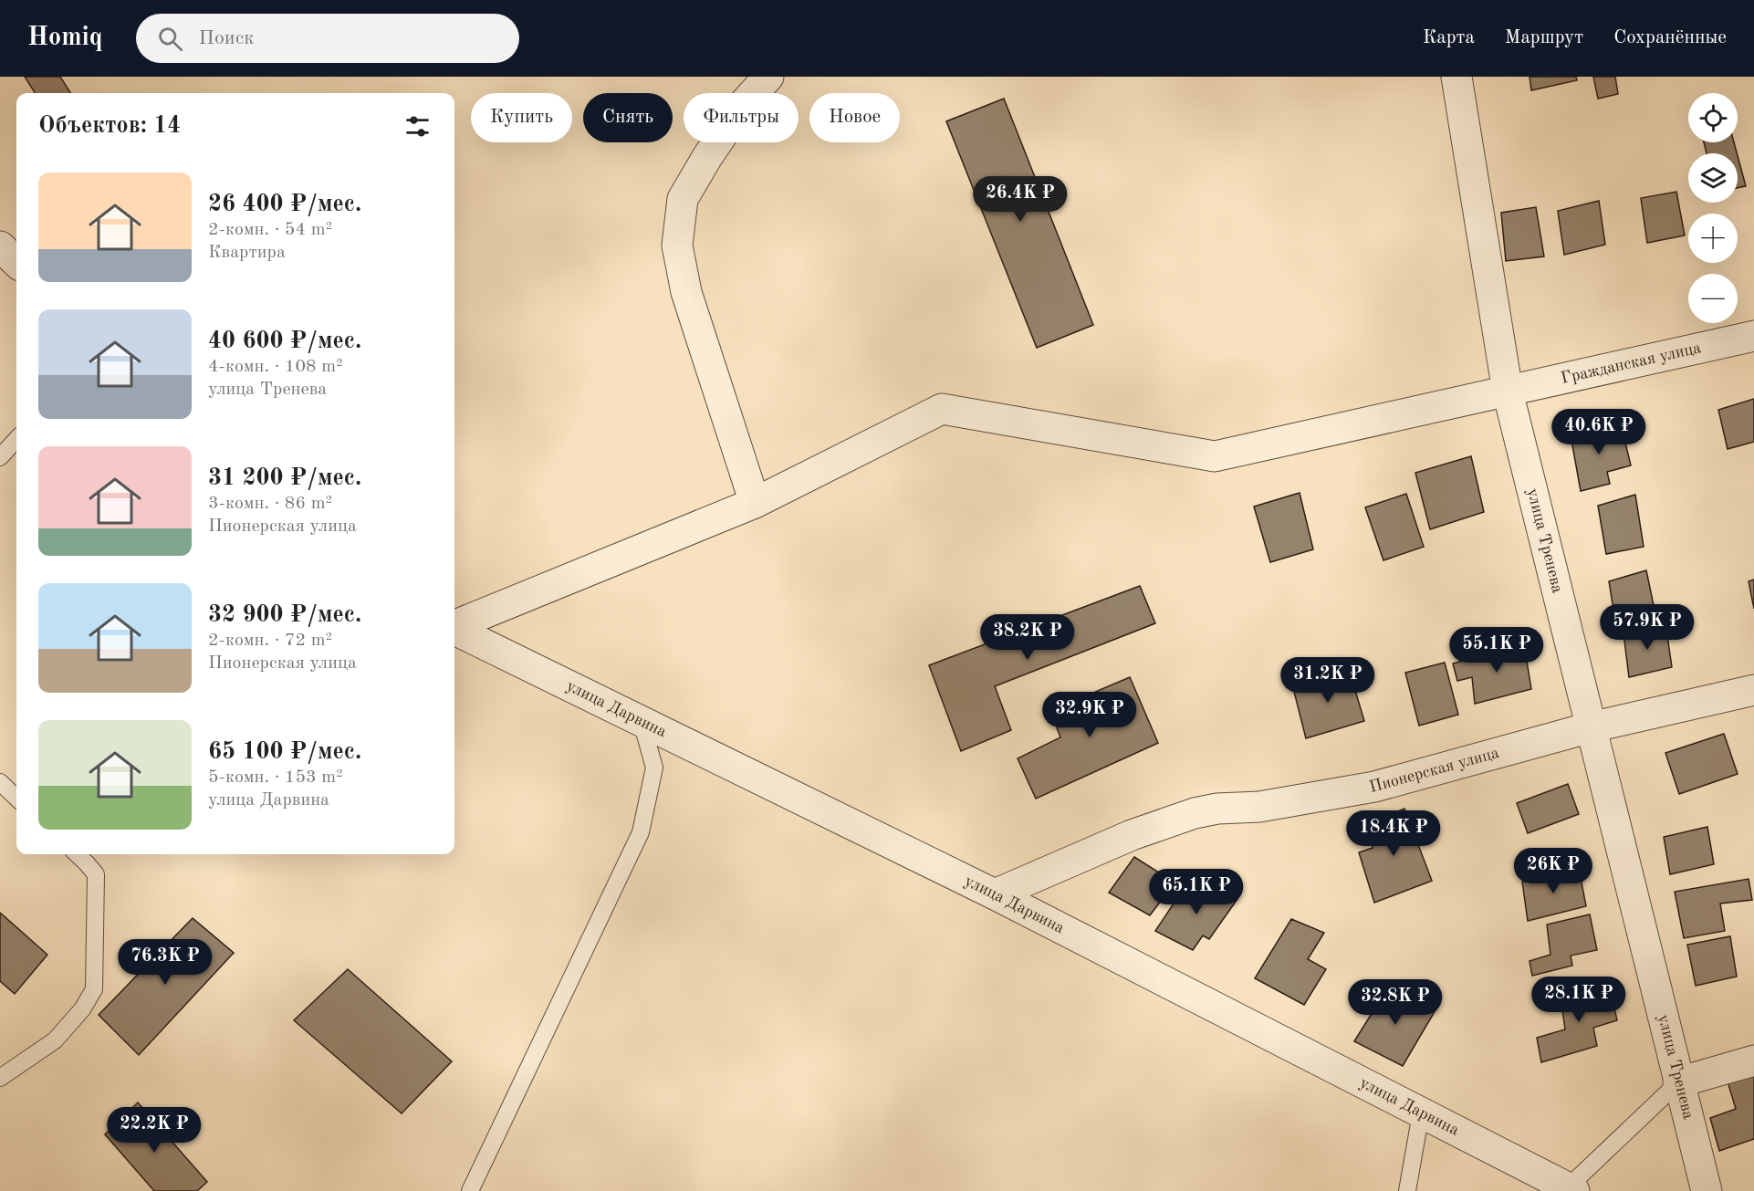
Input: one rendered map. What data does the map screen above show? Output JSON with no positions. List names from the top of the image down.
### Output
{
  "streets": {
    "street": [
      "Гражданская улица",
      "улица Тренева",
      "улица Дарвина",
      "Пионерская улица"
    ]
  },
  "crossings": [
    ["Гражданская улица", "улица Тренева"],
    ["улица Тренева", "Пионерская улица"],
    ["улица Дарвина", "Пионерская улица"]
  ],
  "page": {
    "header": "Homiq",
    "search": "Поиск",
    "nav": ["Карта", "Маршрут", "Сохранённые"],
    "map_buttons": ["+", "−"],
    "chip": [
      "Купить",
      "Снять",
      "Фильтры",
      "Новое"
    ],
    "heading": "Объектов: 14",
    "list": [
      {
        "name": "26 400 ₽/мес.",
        "note": "2-комн. · 54 m² · Квартира"
      },
      {
        "name": "40 600 ₽/мес.",
        "note": "4-комн. · 108 m² · улица Тренева"
      },
      {
        "name": "31 200 ₽/мес.",
        "note": "3-комн. · 86 m² · Пионерская улица"
      },
      {
        "name": "32 900 ₽/мес.",
        "note": "2-комн. · 72 m² · Пионерская улица"
      },
      {
        "name": "65 100 ₽/мес.",
        "note": "5-комн. · 153 m² · улица Дарвина"
      }
    ],
    "price": [
      "26.4K ₽",
      "40.6K ₽",
      "57.9K ₽",
      "38.2K ₽",
      "55.1K ₽",
      "31.2K ₽",
      "32.9K ₽",
      "18.4K ₽",
      "26K ₽",
      "65.1K ₽",
      "76.3K ₽",
      "28.1K ₽",
      "32.8K ₽",
      "22.2K ₽"
    ]
  }
}
